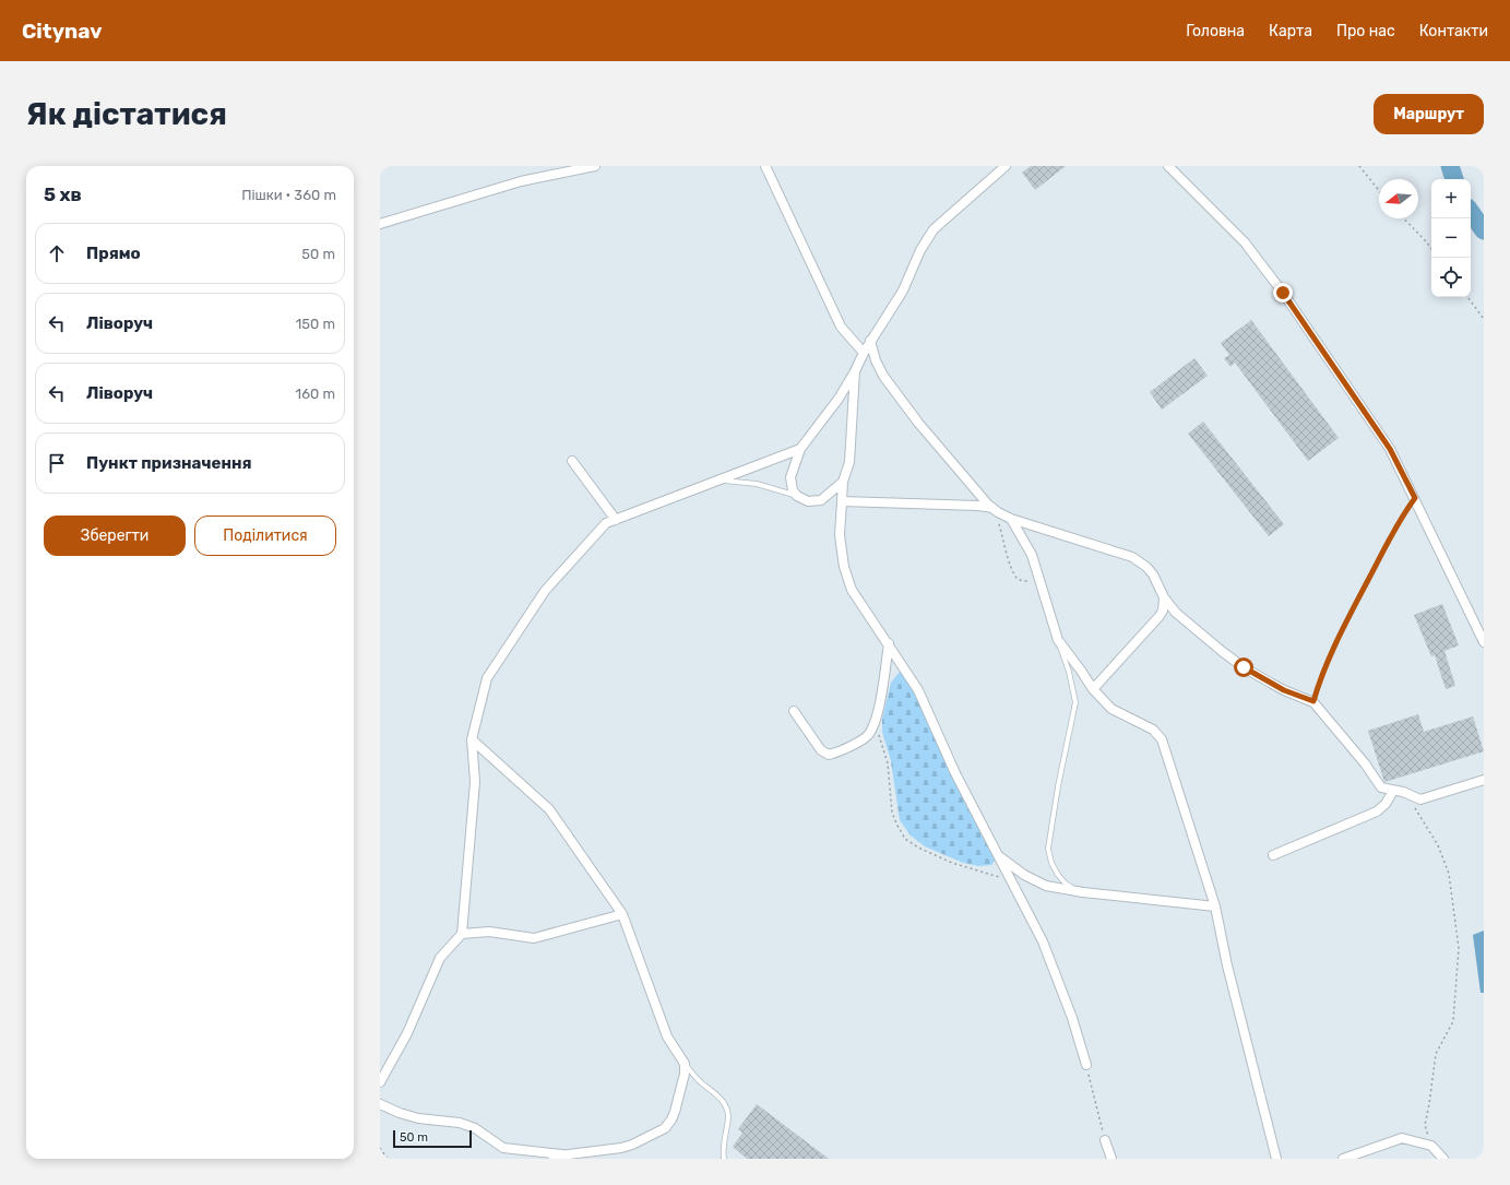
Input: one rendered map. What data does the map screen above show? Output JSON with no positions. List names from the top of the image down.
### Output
{
  "scale_bar": "50 m",
  "north": "left",
  "page": {
    "header": "Citynav",
    "nav": [
      "Головна",
      "Карта",
      "Про нас",
      "Контакти"
    ],
    "buttons": [
      "Маршрут",
      ["Зберегти", "Поділитися"]
    ],
    "title": "Як дістатися",
    "heading": ["5 хв", "Пішки · 360 m"],
    "map_buttons": ["+", "−"],
    "list": [
      ["Прямо", "50 m"],
      ["Ліворуч", "150 m"],
      ["Ліворуч", "160 m"],
      "Пункт призначення"
    ],
    "scale": "50 m"
  }
}
